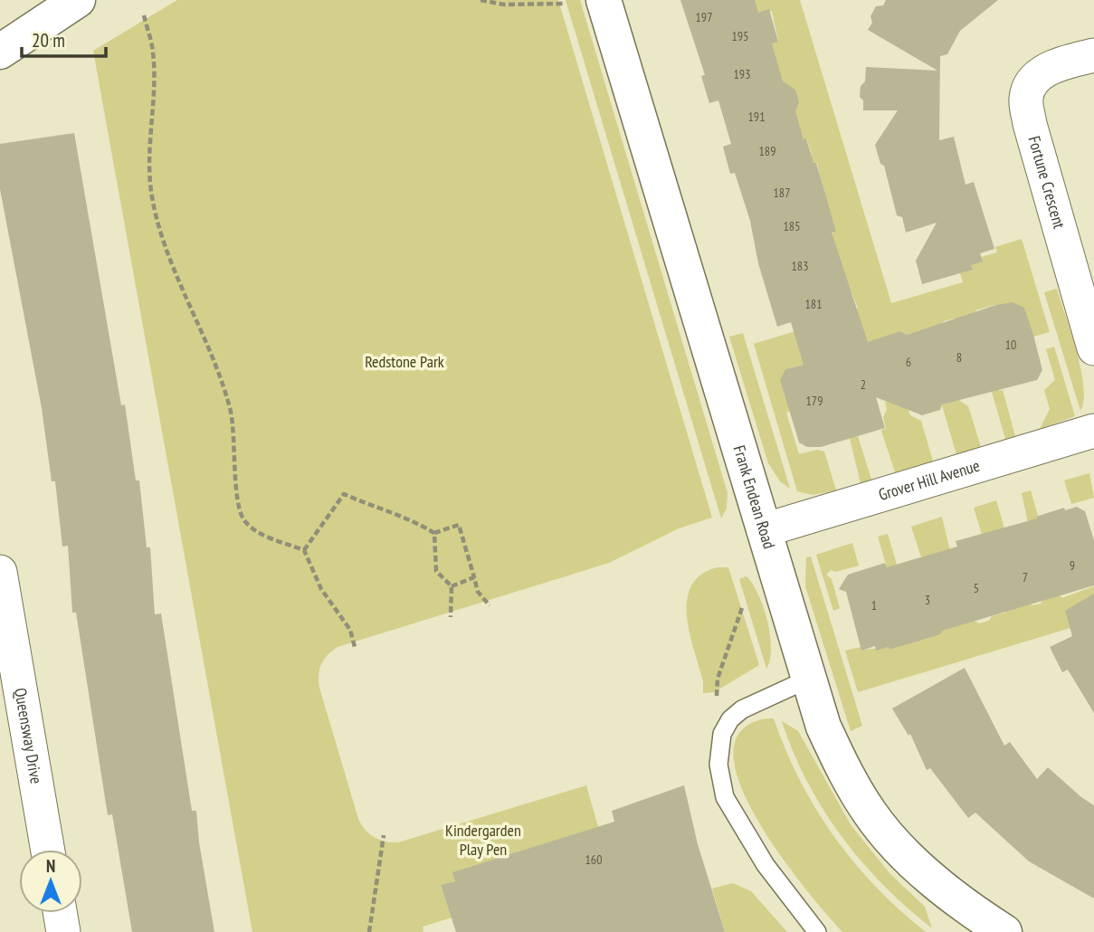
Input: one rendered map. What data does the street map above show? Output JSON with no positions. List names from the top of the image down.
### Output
{
  "streets": {
    "street": [
      "Fortune Crescent",
      "Grover Hill Avenue",
      "Frank Endean Road",
      "Queensway Drive"
    ]
  },
  "crossings": [
    ["Grover Hill Avenue", "Frank Endean Road"]
  ],
  "parks": ["Redstone Park", "Kindergarden Play Pen"],
  "house_numbers": [
    "197",
    "195",
    "193",
    "191",
    "189",
    "187",
    "185",
    "183",
    "181",
    "10",
    "8",
    "6",
    "2",
    "179",
    "9",
    "7",
    "5",
    "3",
    "1",
    "160"
  ],
  "scale_bar": "20 m",
  "north": "top"
}
